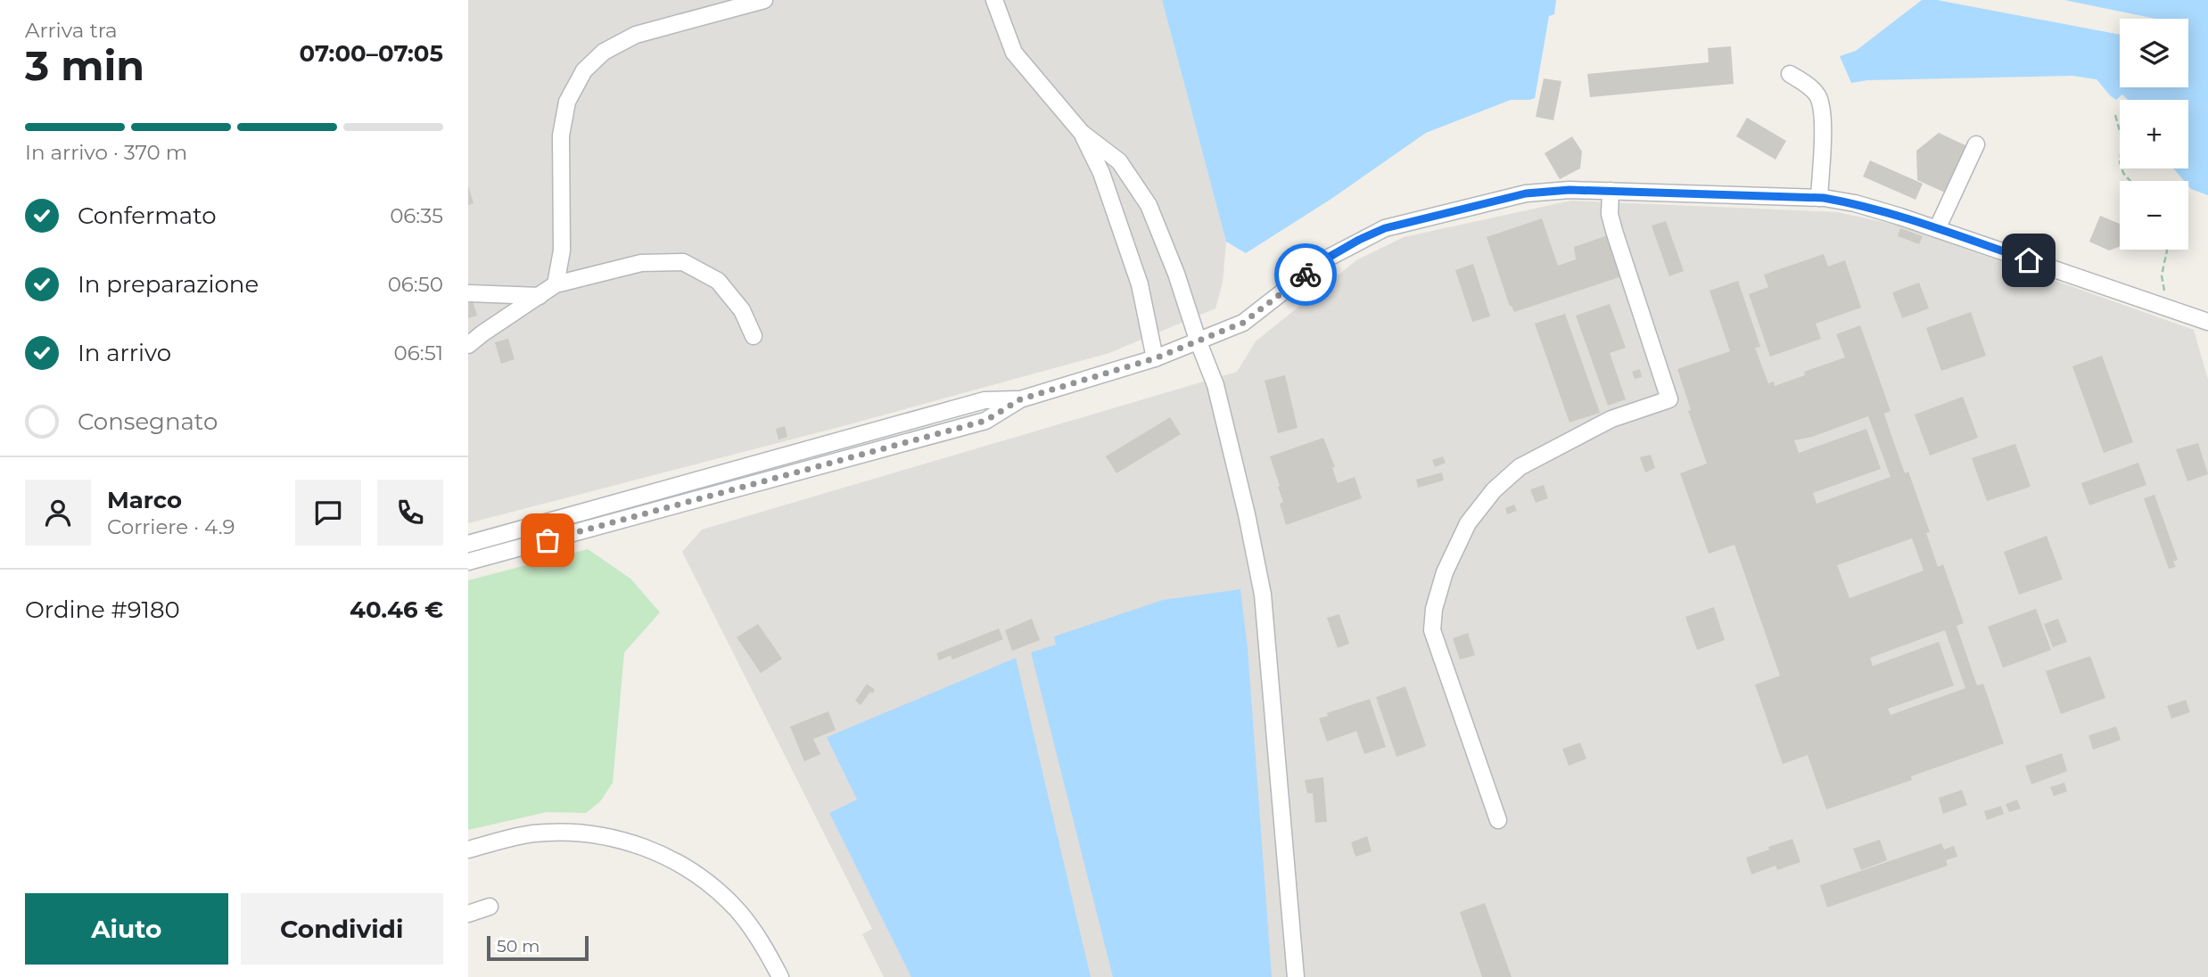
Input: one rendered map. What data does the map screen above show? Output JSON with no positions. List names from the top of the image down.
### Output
{
  "scale_bar": "50 m",
  "page": {
    "heading": ["3 min", "Arriva tra", "07:00–07:05"],
    "panel": [
      "Marco",
      "Corriere · 4.9",
      "Ordine #9180",
      "40.46 €"
    ],
    "map_buttons": ["+", "−"],
    "bar": "In arrivo · 370 m",
    "list": [
      ["Confermato", "06:35"],
      ["In preparazione", "06:50"],
      ["In arrivo", "06:51"],
      "Consegnato"
    ],
    "buttons": ["Aiuto", "Condividi"],
    "scale": "50 m"
  }
}
